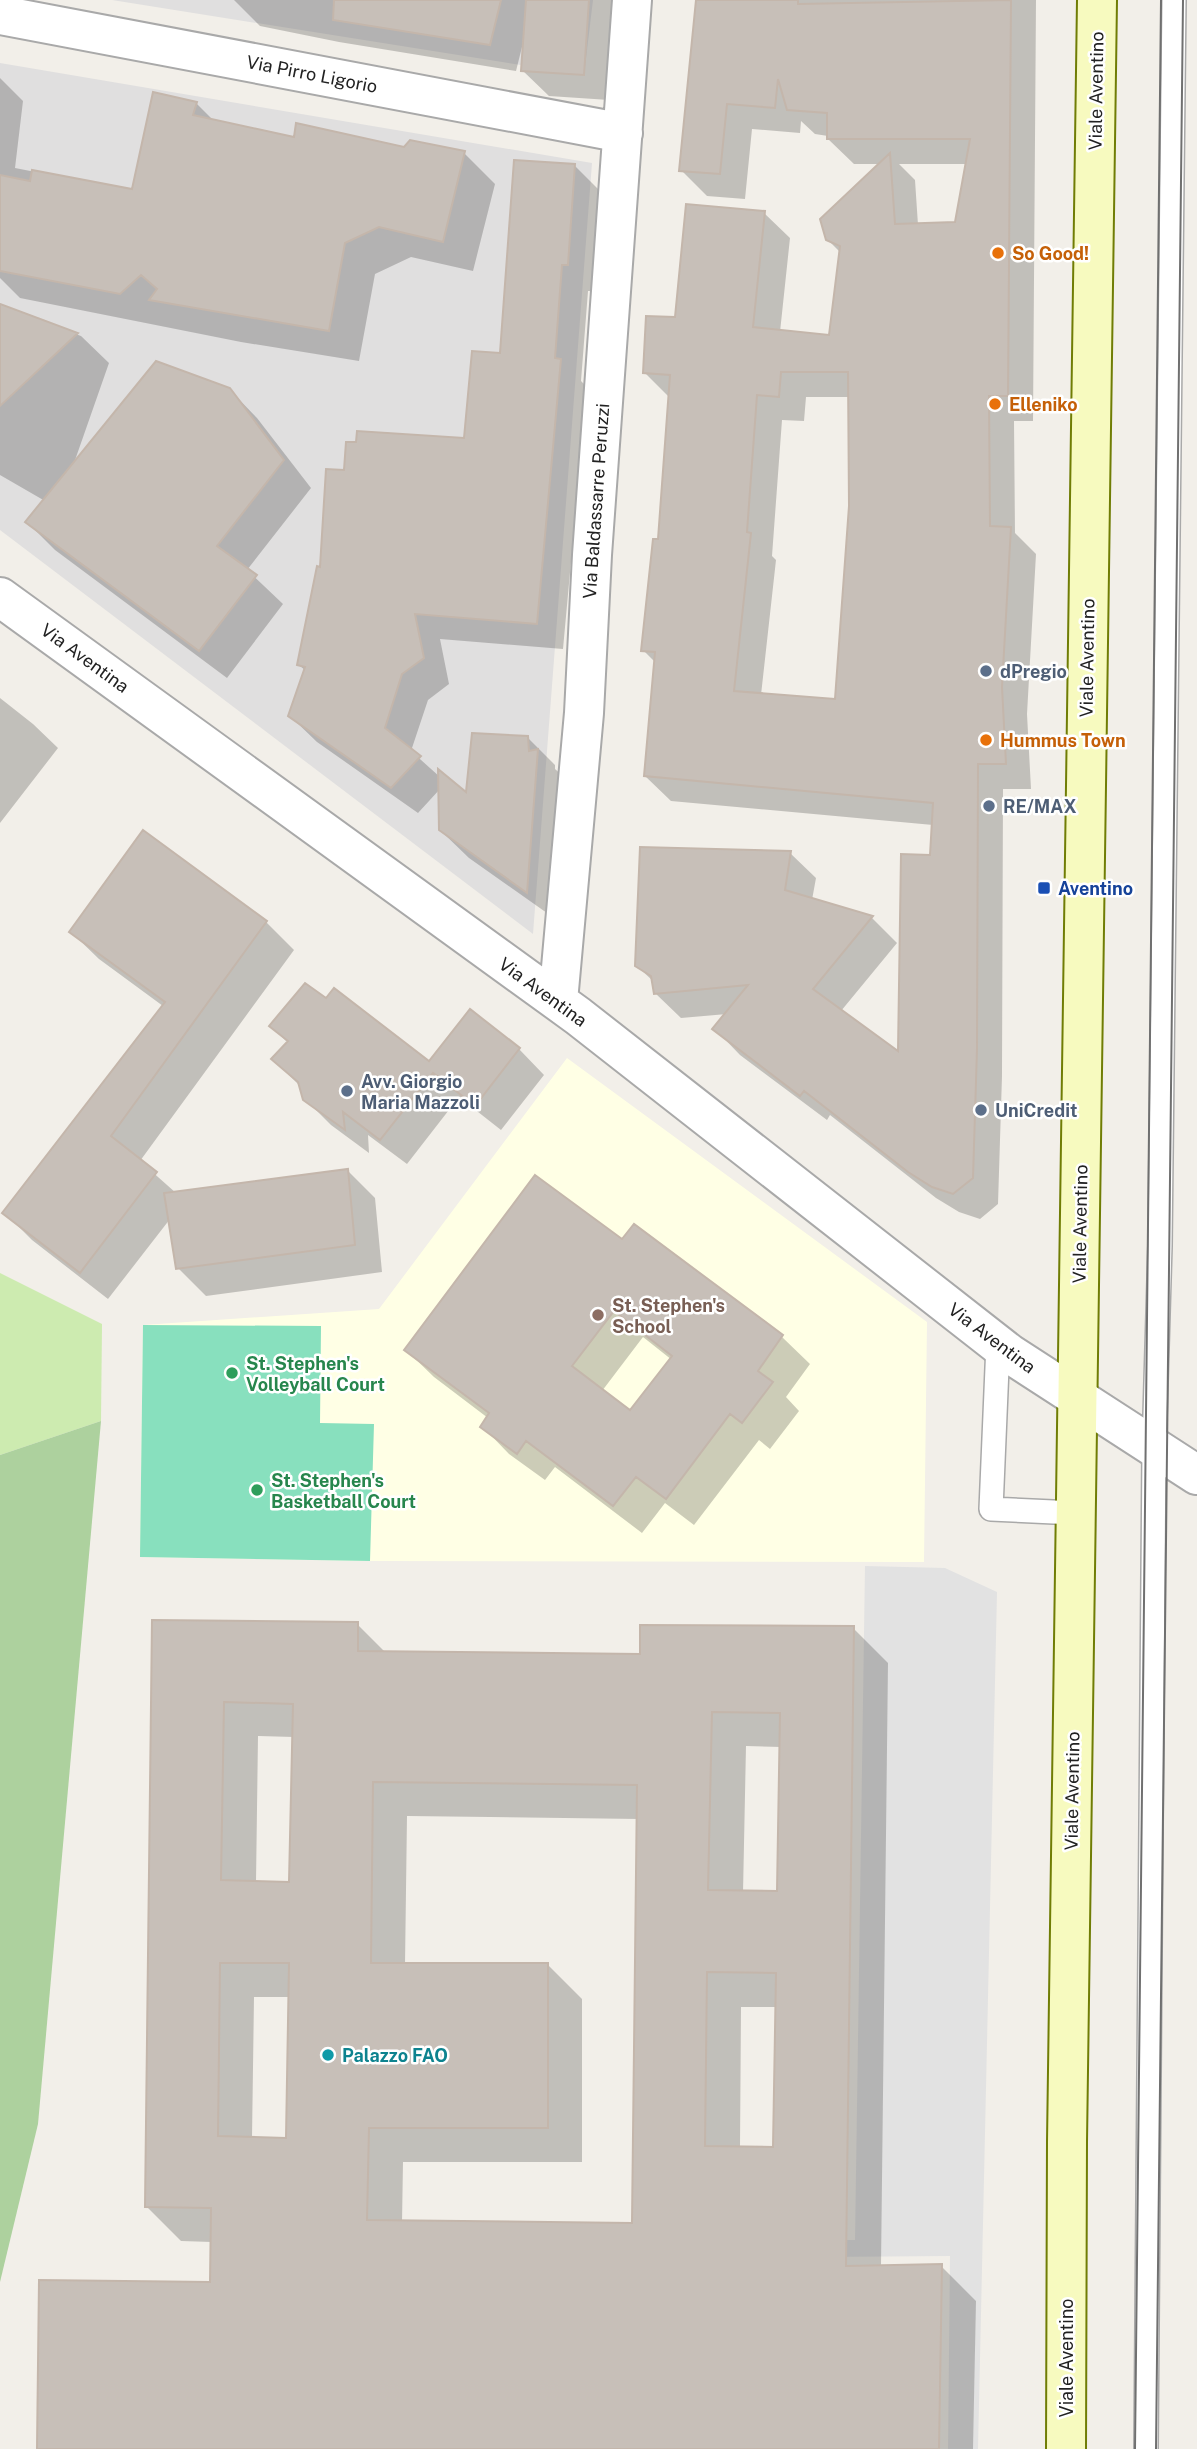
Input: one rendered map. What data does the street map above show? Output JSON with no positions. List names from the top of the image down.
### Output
{
  "streets": {
    "main road": ["Viale Aventino"],
    "street": ["Via Pirro Ligorio", "Via Baldassarre Peruzzi", "Via Aventina"]
  },
  "crossings": [
    ["Via Pirro Ligorio", "Via Baldassarre Peruzzi"],
    ["Viale Aventino", "Via Aventina"],
    ["Via Baldassarre Peruzzi", "Via Aventina"]
  ],
  "places": {
    "other": [
      "So Good!",
      "Elleniko",
      "dPregio",
      "Hummus Town",
      "RE/MAX",
      "Avv. Giorgio Maria Mazzoli",
      "UniCredit",
      "St. Stephen's School",
      "St. Stephen's Volleyball Court",
      "St. Stephen's Basketball Court",
      "Palazzo FAO"
    ],
    "transit": ["Aventino"]
  }
}
